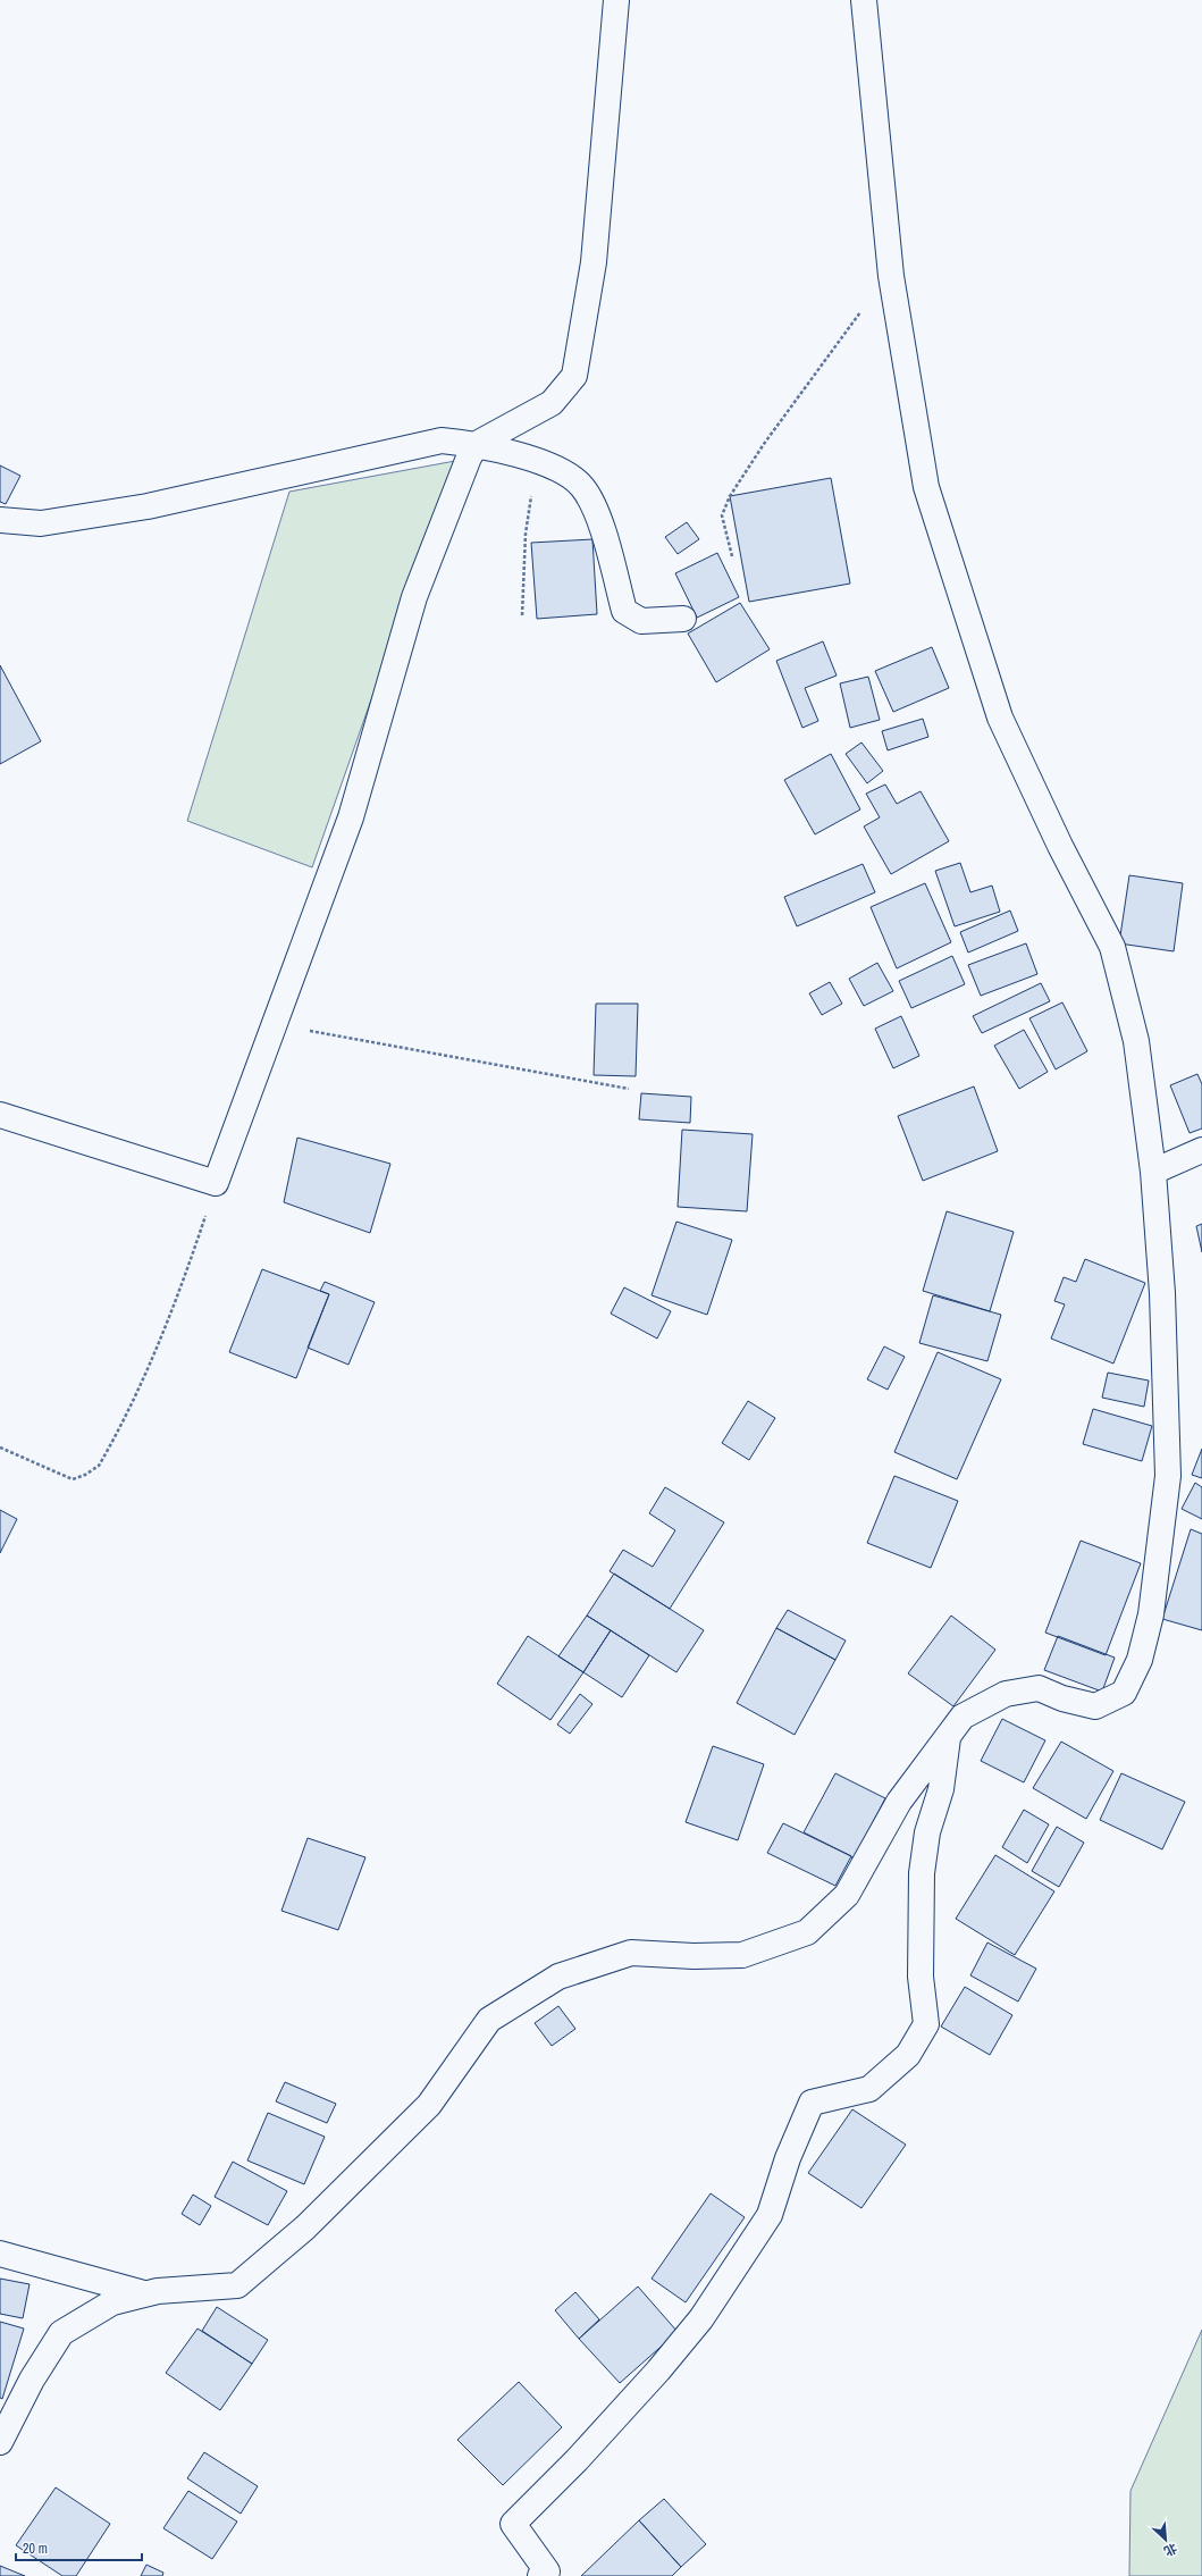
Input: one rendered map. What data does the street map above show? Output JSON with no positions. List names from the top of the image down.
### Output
{
  "scale_bar": "20 m",
  "north": "bottom right"
}
